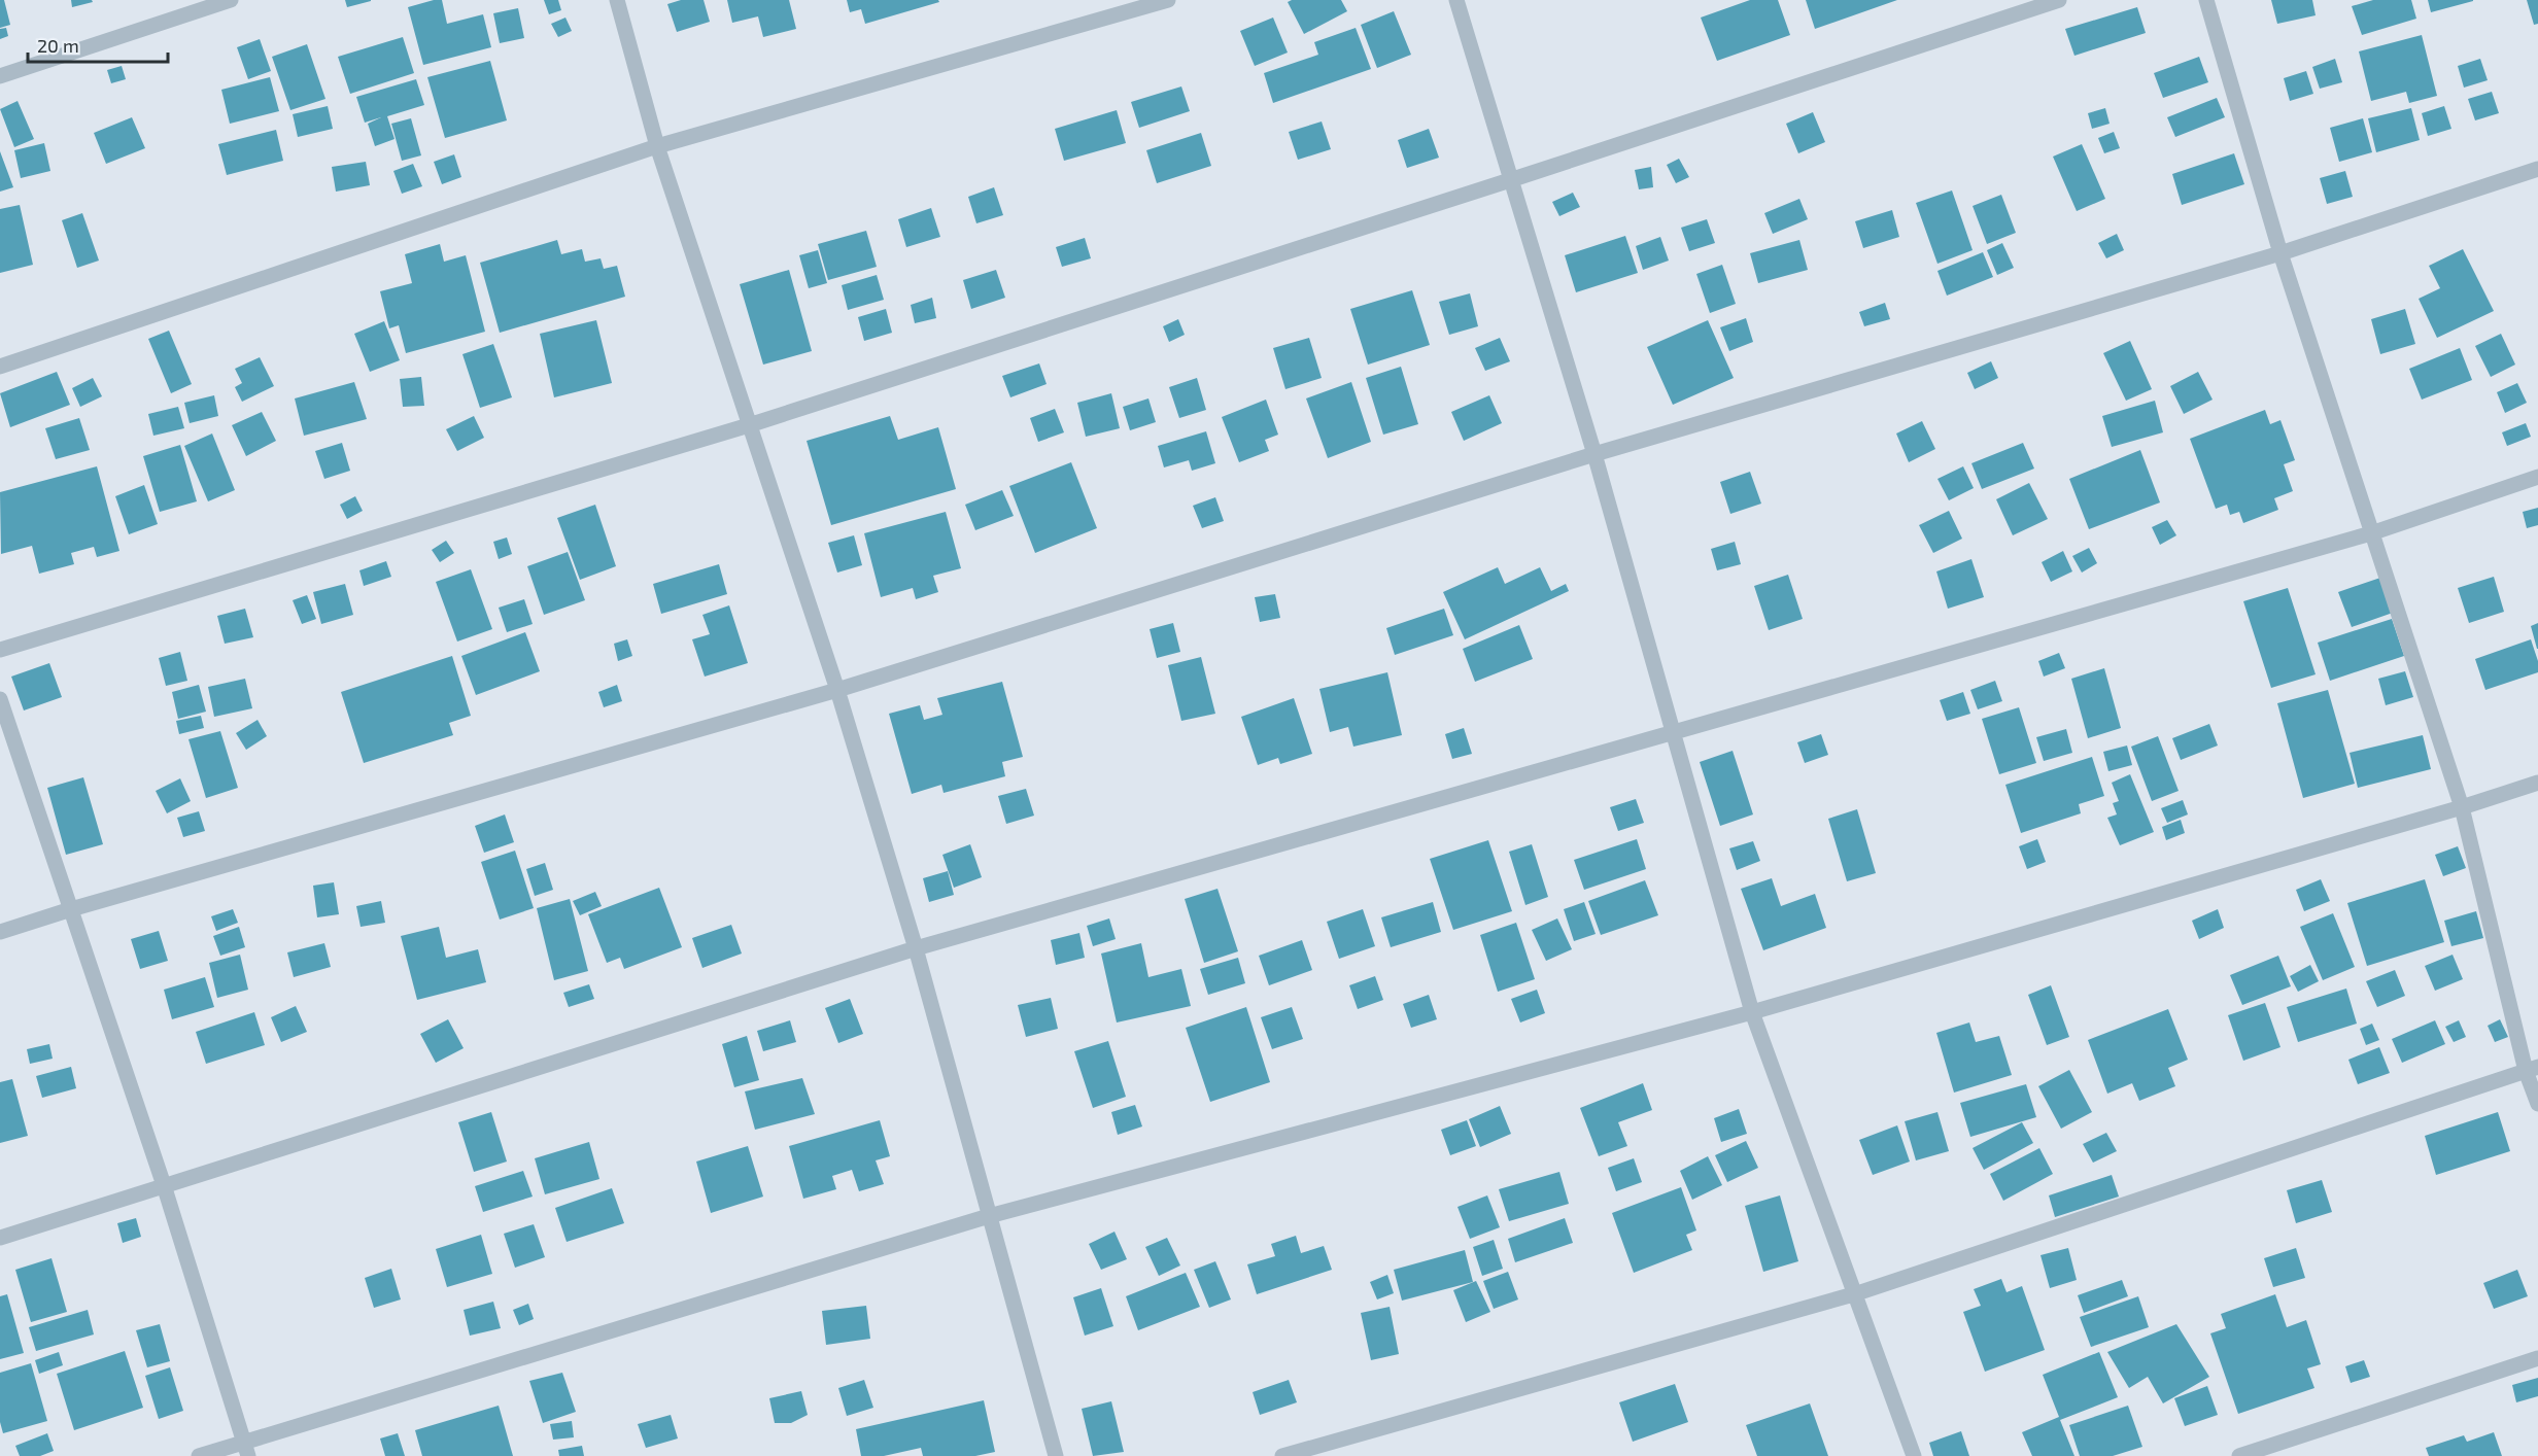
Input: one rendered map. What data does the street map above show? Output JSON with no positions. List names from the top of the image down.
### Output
{
  "scale_bar": "20 m"
}
